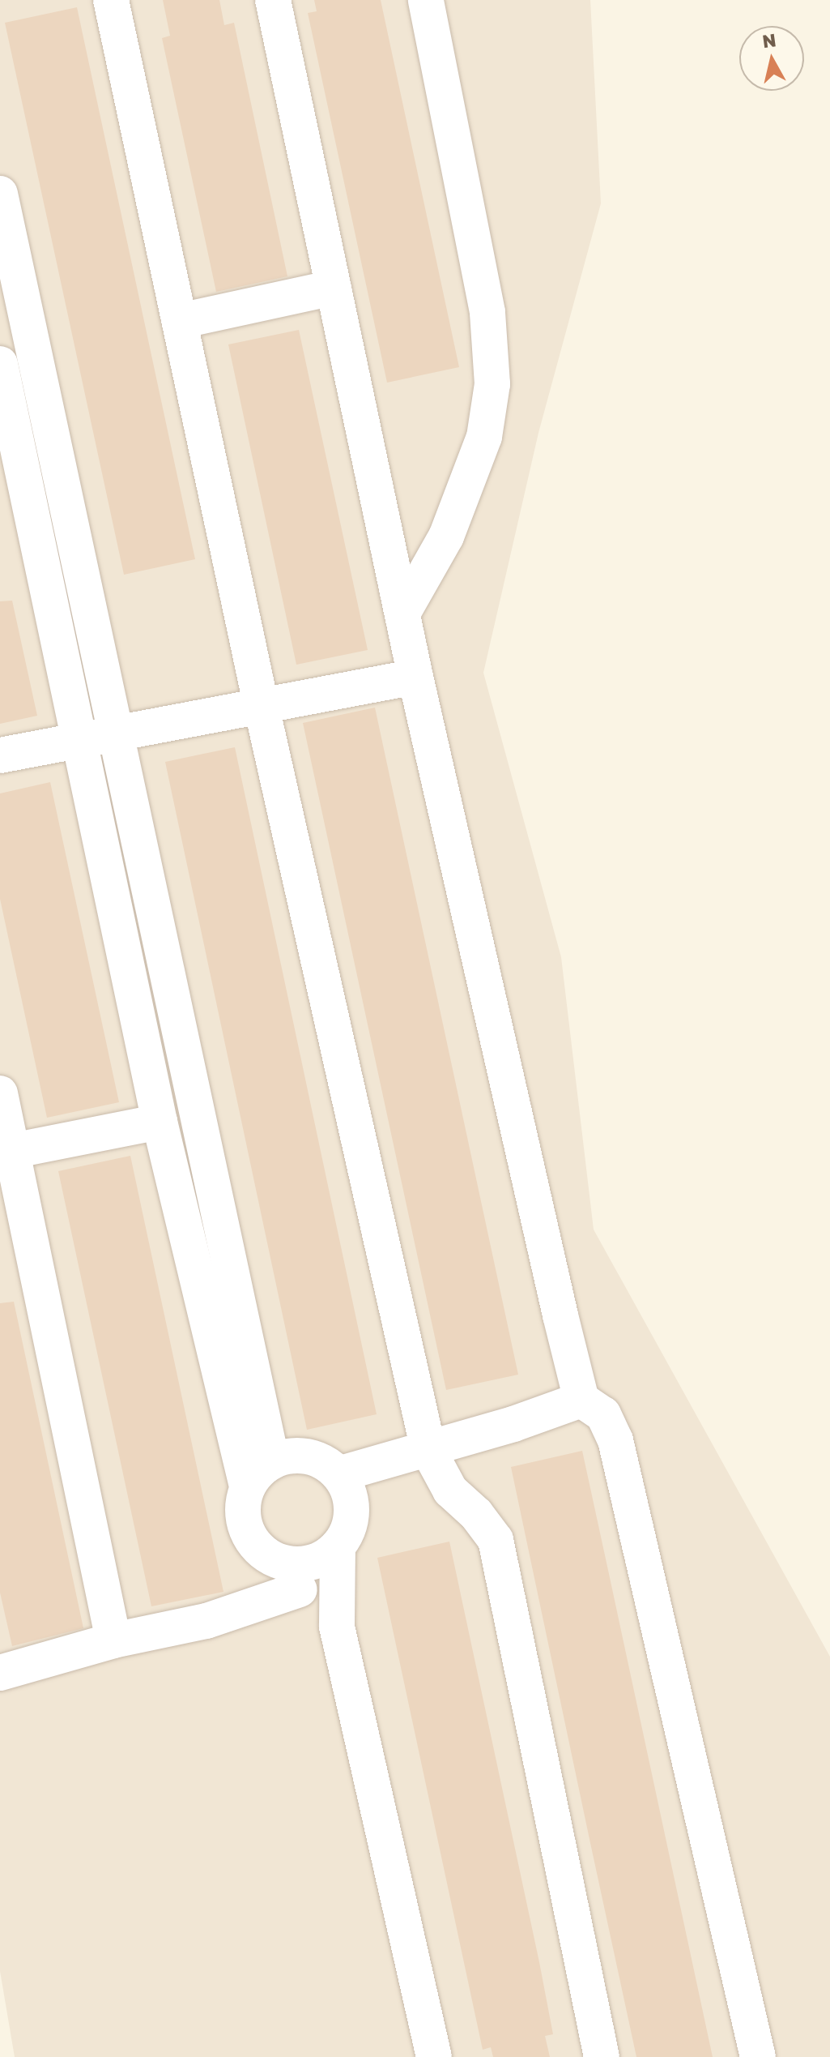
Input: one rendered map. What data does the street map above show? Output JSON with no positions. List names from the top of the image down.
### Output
{
  "north": "top"
}
